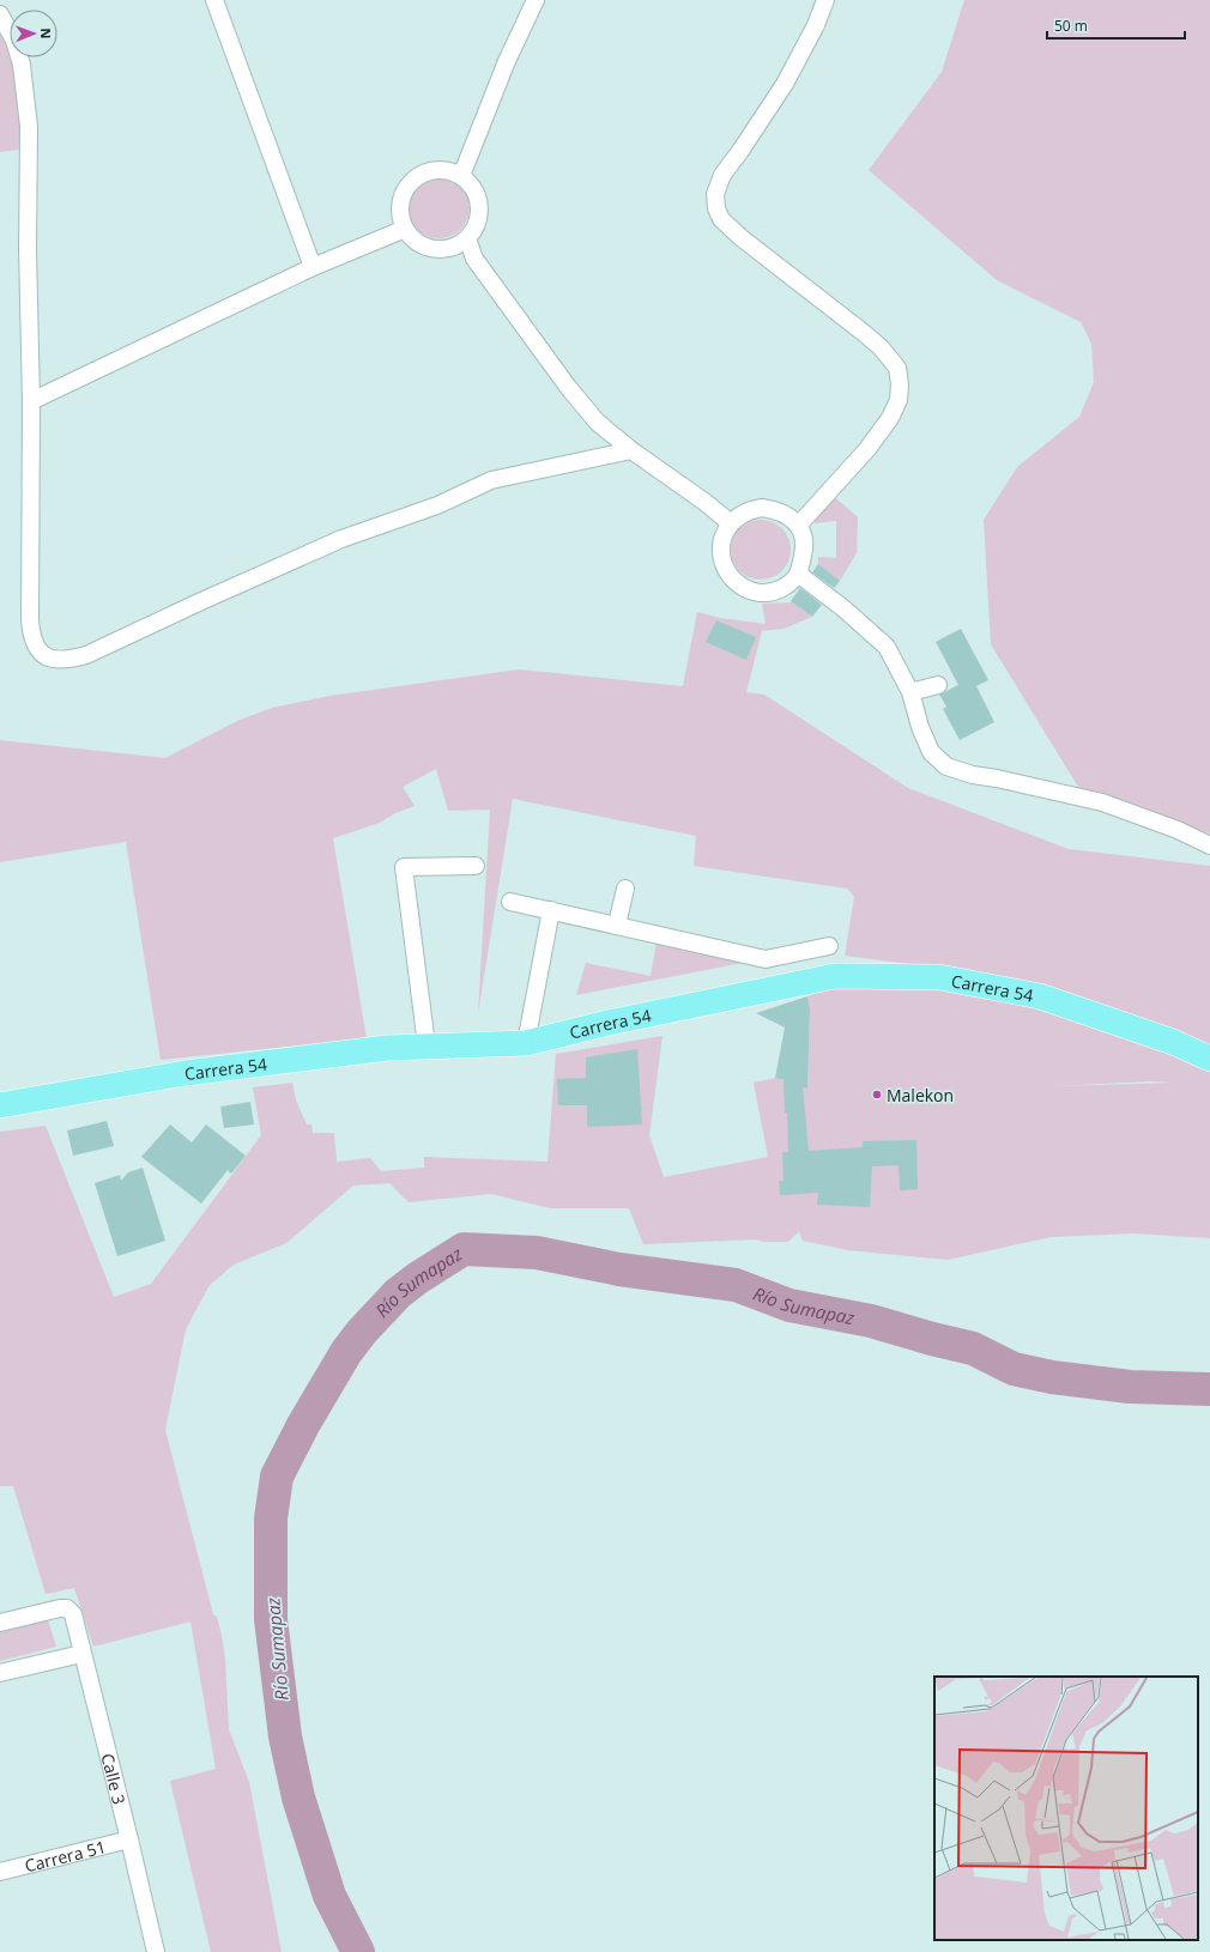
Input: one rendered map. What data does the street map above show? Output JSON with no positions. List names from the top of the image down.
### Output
{
  "streets": {
    "main road": ["Carrera 54"],
    "street": ["Calle 3", "Carrera 51"]
  },
  "crossings": [
    ["Calle 3", "Carrera 51"]
  ],
  "water": ["Río Sumapaz"],
  "places": ["Malekon"],
  "scale_bar": "50 m",
  "north": "right"
}
